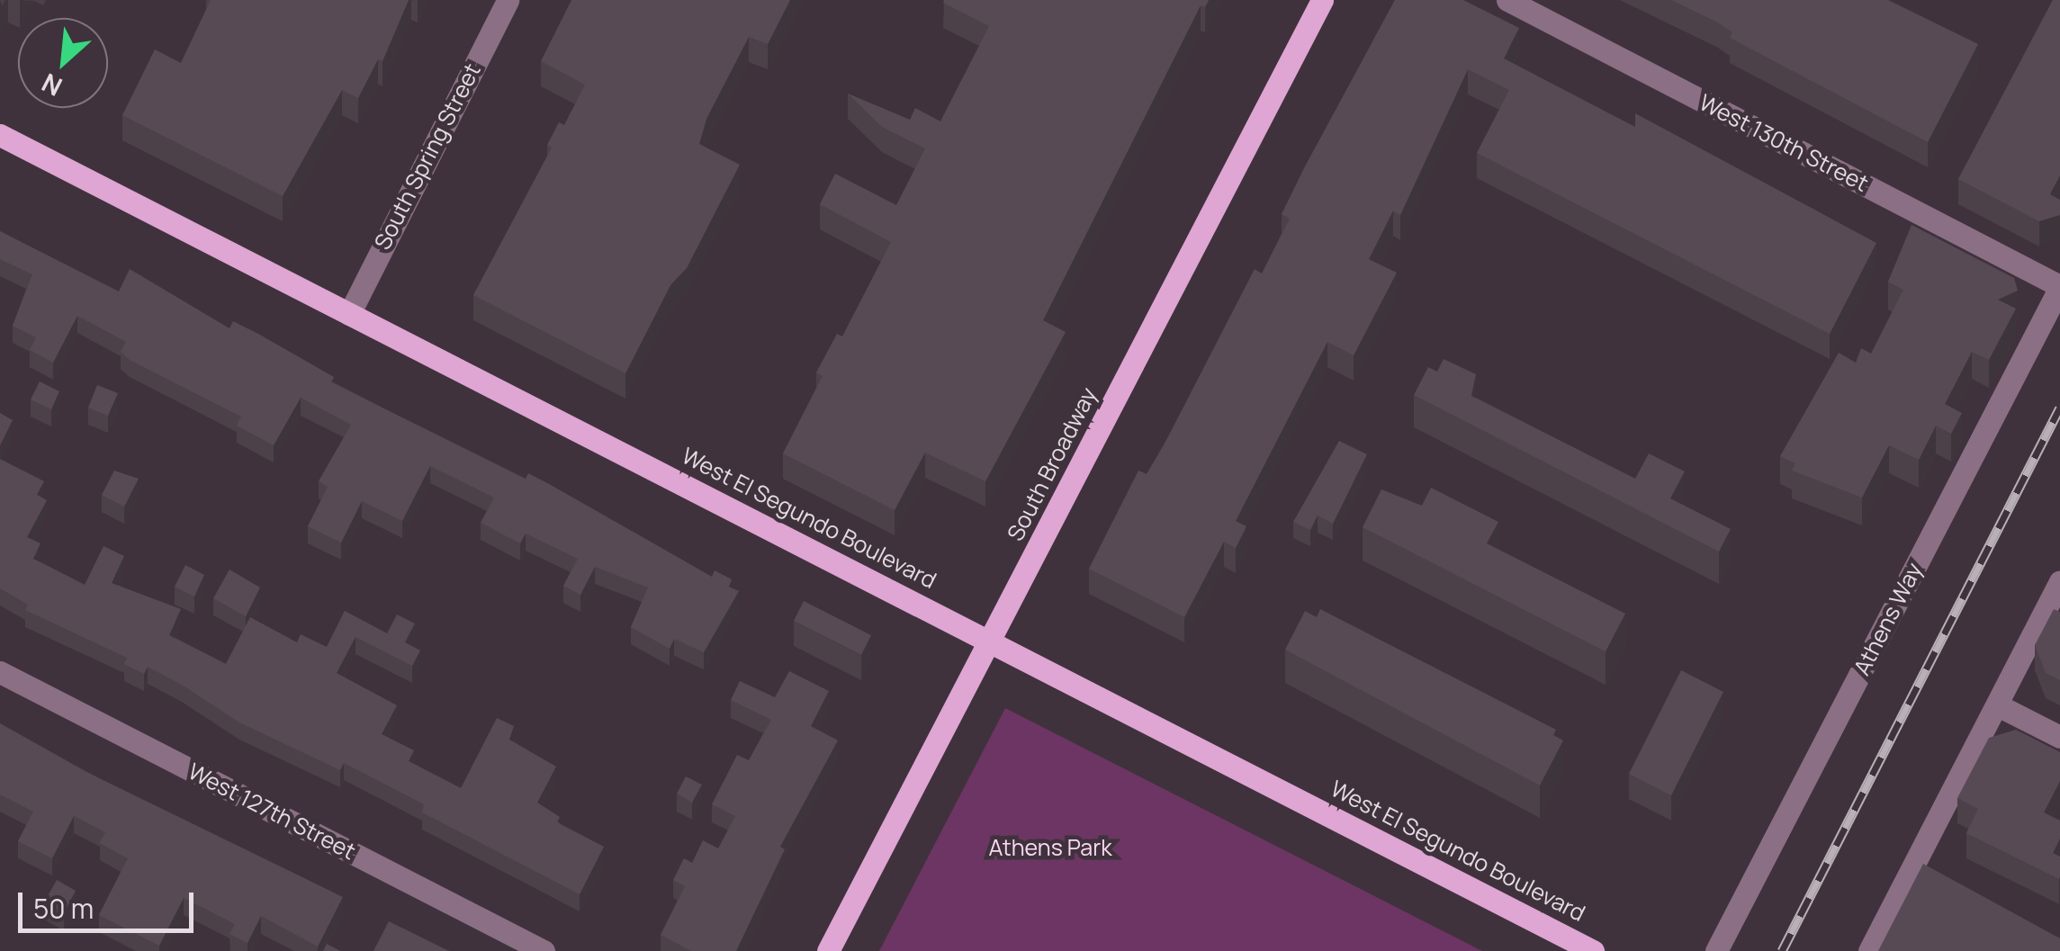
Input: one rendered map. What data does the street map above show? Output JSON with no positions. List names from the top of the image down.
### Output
{
  "streets": {
    "main road": ["South Broadway", "West El Segundo Boulevard"],
    "street": [
      "West 130th Street",
      "South Spring Street",
      "Athens Way",
      "West 127th Street"
    ]
  },
  "crossings": [
    ["West 130th Street", "Athens Way"],
    ["South Spring Street", "West El Segundo Boulevard"],
    ["South Broadway", "West El Segundo Boulevard"]
  ],
  "parks": ["Athens Park"],
  "scale_bar": "50 m",
  "north": "bottom left"
}
